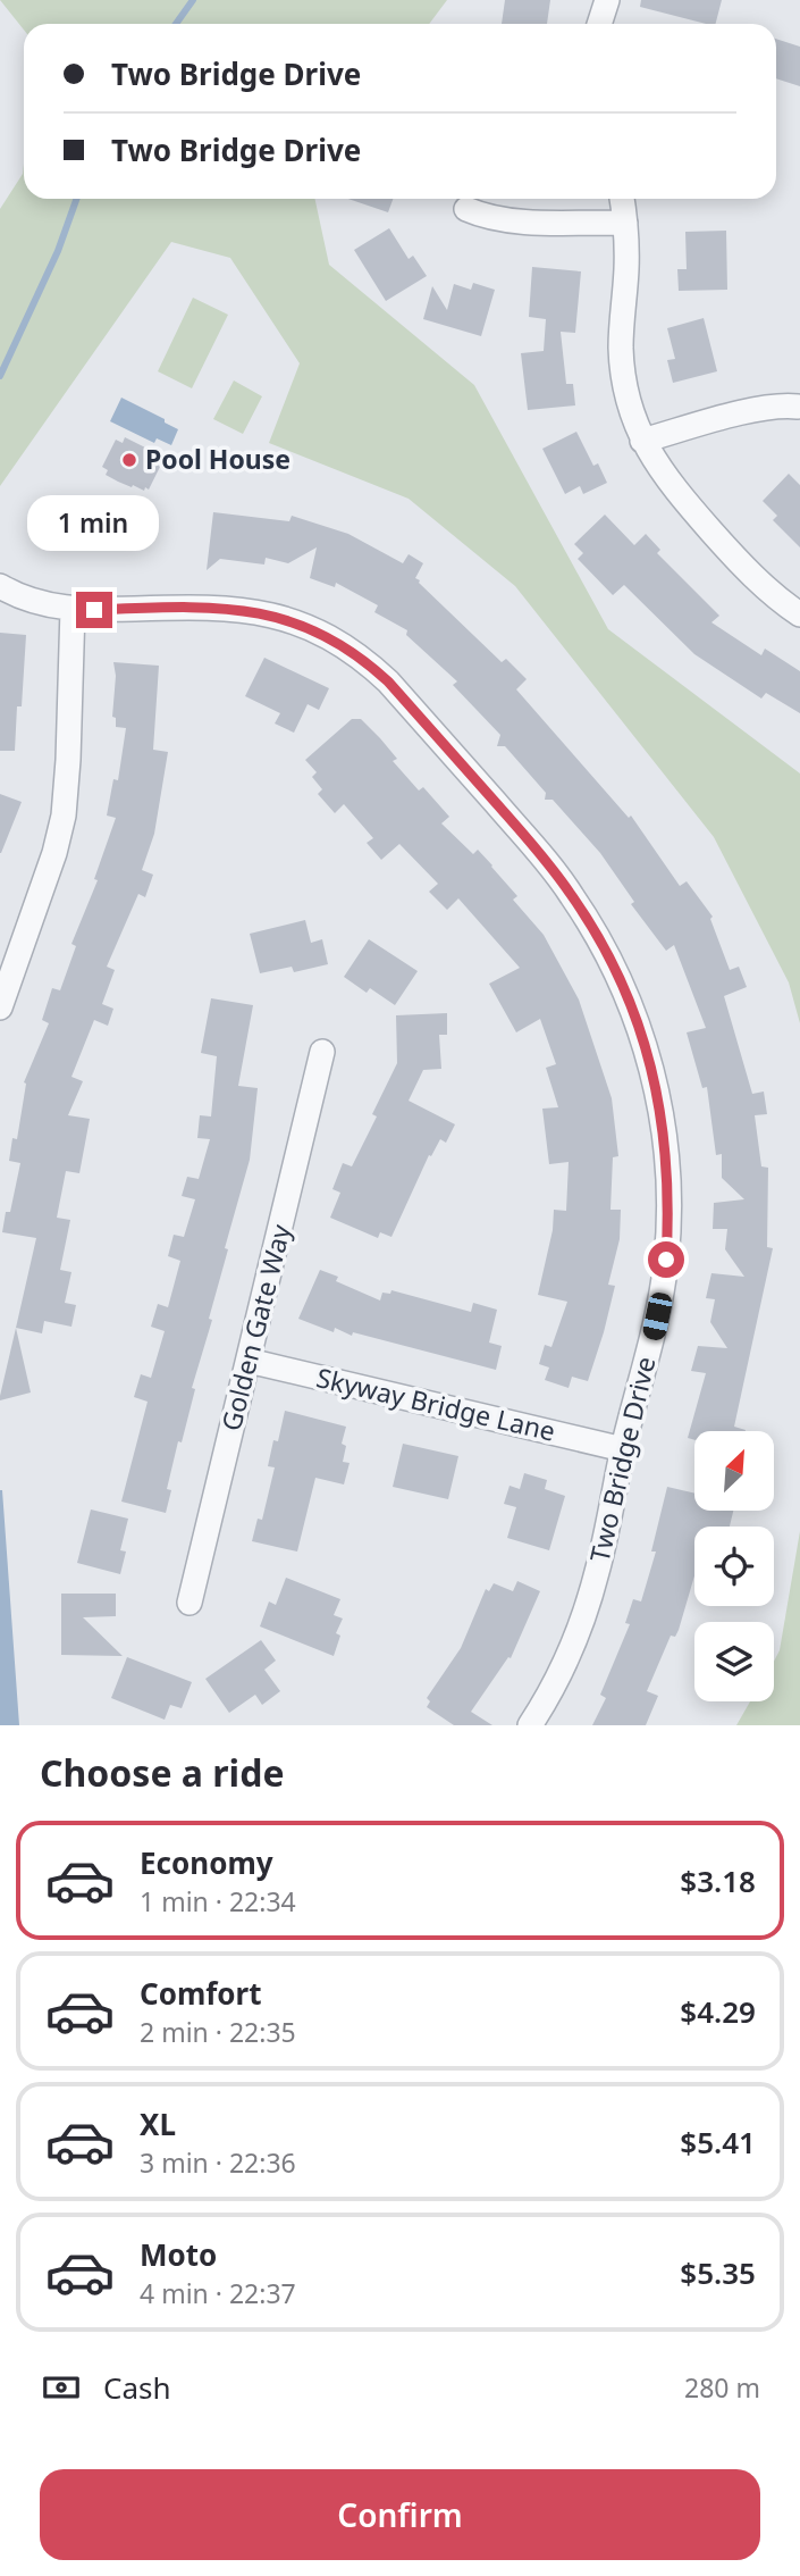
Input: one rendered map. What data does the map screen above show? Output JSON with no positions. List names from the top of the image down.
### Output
{
  "streets": {
    "street": ["Golden Gate Way", "Skyway Bridge Lane", "Two Bridge Drive"]
  },
  "crossings": [
    ["Golden Gate Way", "Skyway Bridge Lane"],
    ["Skyway Bridge Lane", "Two Bridge Drive"]
  ],
  "places": ["Pool House"],
  "north": "top right",
  "page": {
    "banner": ["Two Bridge Drive", "Two Bridge Drive"],
    "bubble": "1 min",
    "heading": "Choose a ride",
    "list": [
      {
        "name": "Economy",
        "note": "1 min · 22:34",
        "value": "$3.18"
      },
      {
        "name": "Comfort",
        "note": "2 min · 22:35",
        "value": "$4.29"
      },
      {
        "name": "XL",
        "note": "3 min · 22:36",
        "value": "$5.41"
      },
      {
        "name": "Moto",
        "note": "4 min · 22:37",
        "value": "$5.35"
      }
    ],
    "pay": ["Cash", "280 m"],
    "buttons": "Confirm"
  }
}
